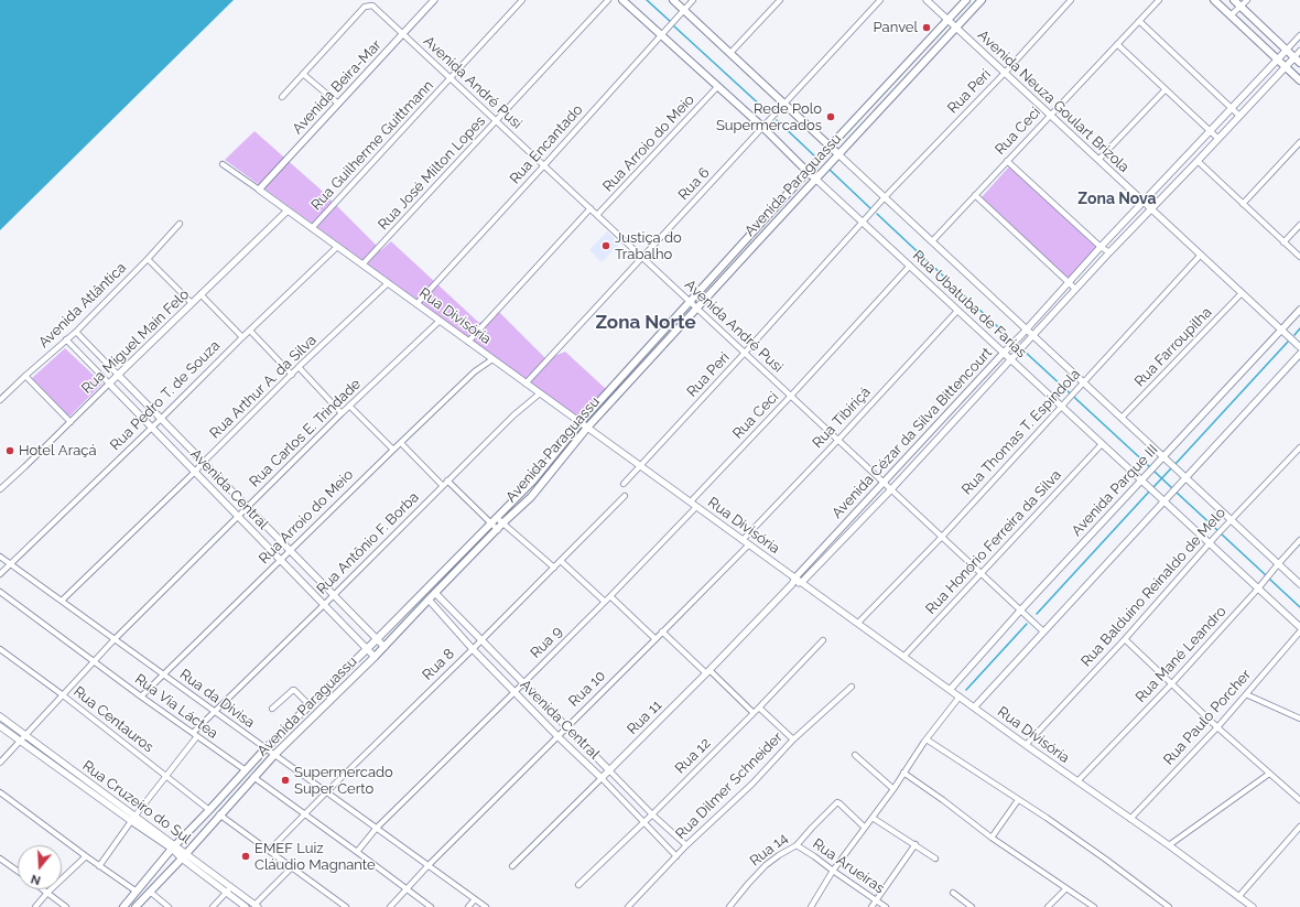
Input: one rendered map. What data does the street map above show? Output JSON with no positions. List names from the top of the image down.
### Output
{
  "streets": {
    "main road": ["Avenida Paraguassu", "Rua Ubatuba de Farias"],
    "street": [
      "Avenida André Pusi",
      "Avenida Beira-Mar",
      "Rua Peri",
      "Avenida Neuza Goulart Brizola",
      "Rua Ceci",
      "Rua Arroio do Meio",
      "Rua Encantado",
      "Rua Guilherme Guittmann",
      "Rua José Milton Lopes",
      "Rua 6",
      "Avenida Atlântica",
      "Rua Divisória",
      "Rua Miguel Main Felo",
      "Rua Farroupilha",
      "Rua Arthur A. da Silva",
      "Rua Pedro T. de Souza",
      "Rua Tibiriçá",
      "Rua Thomas T. Espíndola",
      "Rua Carlos E. Trindade",
      "Avenida Cézar da Silva Bittencourt",
      "Avenida Central",
      "Avenida Parque III",
      "Rua Honório Ferreira da Silva",
      "Rua Antônio F. Borba",
      "Rua Balduíno Reinaldo de Melo",
      "Rua 9",
      "Rua Mané Leandro",
      "Rua 8",
      "Rua 10",
      "Rua da Divisa",
      "Rua Via Láctea",
      "Rua 11",
      "Rua Paulo Porcher",
      "Rua Centauros",
      "Rua 12",
      "Rua Dilmer Schneider",
      "Rua Cruzeiro do Sul",
      "Rua 14",
      "Rua Arueiras"
    ]
  },
  "crossings": [
    ["Avenida André Pusi", "Avenida Beira-Mar"],
    ["Avenida André Pusi", "Rua Peri"],
    ["Avenida André Pusi", "Rua Ceci"],
    ["Avenida André Pusi", "Rua Arroio do Meio"],
    ["Avenida André Pusi", "Rua Encantado"],
    ["Avenida André Pusi", "Rua Guilherme Guittmann"],
    ["Avenida André Pusi", "Rua José Milton Lopes"],
    ["Avenida André Pusi", "Rua 6"],
    ["Avenida André Pusi", "Avenida Paraguassu"],
    ["Avenida André Pusi", "Rua Tibiriçá"],
    ["Avenida André Pusi", "Rua Thomas T. Espíndola"],
    ["Avenida André Pusi", "Avenida Cézar da Silva Bittencourt"],
    ["Avenida André Pusi", "Avenida Parque III"],
    ["Avenida André Pusi", "Rua Honório Ferreira da Silva"],
    ["Avenida Beira-Mar", "Rua Divisória"],
    ["Rua Peri", "Avenida Neuza Goulart Brizola"],
    ["Rua Peri", "Rua Ubatuba de Farias"],
    ["Rua Peri", "Rua Divisória"],
    ["Avenida Neuza Goulart Brizola", "Rua Ceci"],
    ["Avenida Neuza Goulart Brizola", "Avenida Paraguassu"],
    ["Avenida Neuza Goulart Brizola", "Rua Farroupilha"],
    ["Avenida Neuza Goulart Brizola", "Rua Thomas T. Espíndola"],
    ["Avenida Neuza Goulart Brizola", "Avenida Cézar da Silva Bittencourt"],
    ["Avenida Neuza Goulart Brizola", "Avenida Parque III"],
    ["Rua Ceci", "Rua Ubatuba de Farias"],
    ["Rua Ceci", "Rua Divisória"],
    ["Rua Arroio do Meio", "Rua Ubatuba de Farias"],
    ["Rua Arroio do Meio", "Rua Divisória"],
    ["Rua Arroio do Meio", "Avenida Central"],
    ["Rua Arroio do Meio", "Rua da Divisa"],
    ["Rua Arroio do Meio", "Rua Via Láctea"],
    ["Rua Encantado", "Rua Ubatuba de Farias"],
    ["Rua Encantado", "Rua Divisória"],
    ["Rua Guilherme Guittmann", "Rua Divisória"],
    ["Rua José Milton Lopes", "Rua Divisória"],
    ["Rua 6", "Rua Ubatuba de Farias"],
    ["Rua 6", "Rua Divisória"],
    ["Avenida Paraguassu", "Rua Ubatuba de Farias"],
    ["Avenida Paraguassu", "Rua Divisória"],
    ["Avenida Paraguassu", "Avenida Central"],
    ["Avenida Paraguassu", "Rua da Divisa"],
    ["Avenida Paraguassu", "Rua Via Láctea"],
    ["Avenida Paraguassu", "Rua Centauros"],
    ["Avenida Paraguassu", "Rua Cruzeiro do Sul"],
    ["Rua Ubatuba de Farias", "Rua Farroupilha"],
    ["Rua Ubatuba de Farias", "Rua Tibiriçá"],
    ["Rua Ubatuba de Farias", "Rua Thomas T. Espíndola"],
    ["Rua Ubatuba de Farias", "Avenida Cézar da Silva Bittencourt"],
    ["Rua Ubatuba de Farias", "Avenida Parque III"],
    ["Rua Ubatuba de Farias", "Rua Honório Ferreira da Silva"],
    ["Rua Ubatuba de Farias", "Rua Balduíno Reinaldo de Melo"],
    ["Rua Ubatuba de Farias", "Rua Mané Leandro"],
    ["Avenida Atlântica", "Avenida Central"],
    ["Rua Divisória", "Rua Miguel Main Felo"],
    ["Rua Divisória", "Rua Arthur A. da Silva"],
    ["Rua Divisória", "Rua Pedro T. de Souza"],
    ["Rua Divisória", "Rua Tibiriçá"],
    ["Rua Divisória", "Rua Thomas T. Espíndola"],
    ["Rua Divisória", "Rua Carlos E. Trindade"],
    ["Rua Divisória", "Avenida Cézar da Silva Bittencourt"],
    ["Rua Divisória", "Avenida Parque III"],
    ["Rua Divisória", "Rua Honório Ferreira da Silva"],
    ["Rua Divisória", "Rua Antônio F. Borba"],
    ["Rua Divisória", "Rua Balduíno Reinaldo de Melo"],
    ["Rua Divisória", "Rua 9"],
    ["Rua Divisória", "Rua Mané Leandro"],
    ["Rua Divisória", "Rua 10"],
    ["Rua Divisória", "Rua 11"],
    ["Rua Divisória", "Rua Paulo Porcher"],
    ["Rua Miguel Main Felo", "Avenida Central"],
    ["Rua Arthur A. da Silva", "Avenida Central"],
    ["Rua Arthur A. da Silva", "Rua da Divisa"],
    ["Rua Pedro T. de Souza", "Avenida Central"],
    ["Rua Pedro T. de Souza", "Rua da Divisa"],
    ["Rua Carlos E. Trindade", "Avenida Central"],
    ["Rua Carlos E. Trindade", "Rua da Divisa"],
    ["Rua Carlos E. Trindade", "Rua Via Láctea"],
    ["Rua Carlos E. Trindade", "Rua Centauros"],
    ["Rua Carlos E. Trindade", "Rua Cruzeiro do Sul"],
    ["Avenida Cézar da Silva Bittencourt", "Rua 11"],
    ["Avenida Central", "Rua Antônio F. Borba"],
    ["Avenida Central", "Rua 9"],
    ["Avenida Central", "Rua 8"],
    ["Avenida Central", "Rua 10"],
    ["Avenida Central", "Rua 11"],
    ["Avenida Central", "Rua 12"],
    ["Avenida Central", "Rua Dilmer Schneider"],
    ["Rua Antônio F. Borba", "Rua da Divisa"],
    ["Rua Antônio F. Borba", "Rua Via Láctea"],
    ["Rua Antônio F. Borba", "Rua Centauros"],
    ["Rua Antônio F. Borba", "Rua Cruzeiro do Sul"],
    ["Rua 9", "Rua da Divisa"],
    ["Rua 8", "Rua da Divisa"],
    ["Rua 10", "Rua da Divisa"],
    ["Rua 14", "Rua Arueiras"]
  ],
  "districts": ["Zona Nova", "Zona Norte"],
  "places": [
    "Panvel",
    "Rede Polo Supermercados",
    "Justiça do Trabalho",
    "Hotel Araçá",
    "Supermercado Super Certo",
    "EMEF Luiz Cláudio Magnante"
  ],
  "north": "bottom"
}
